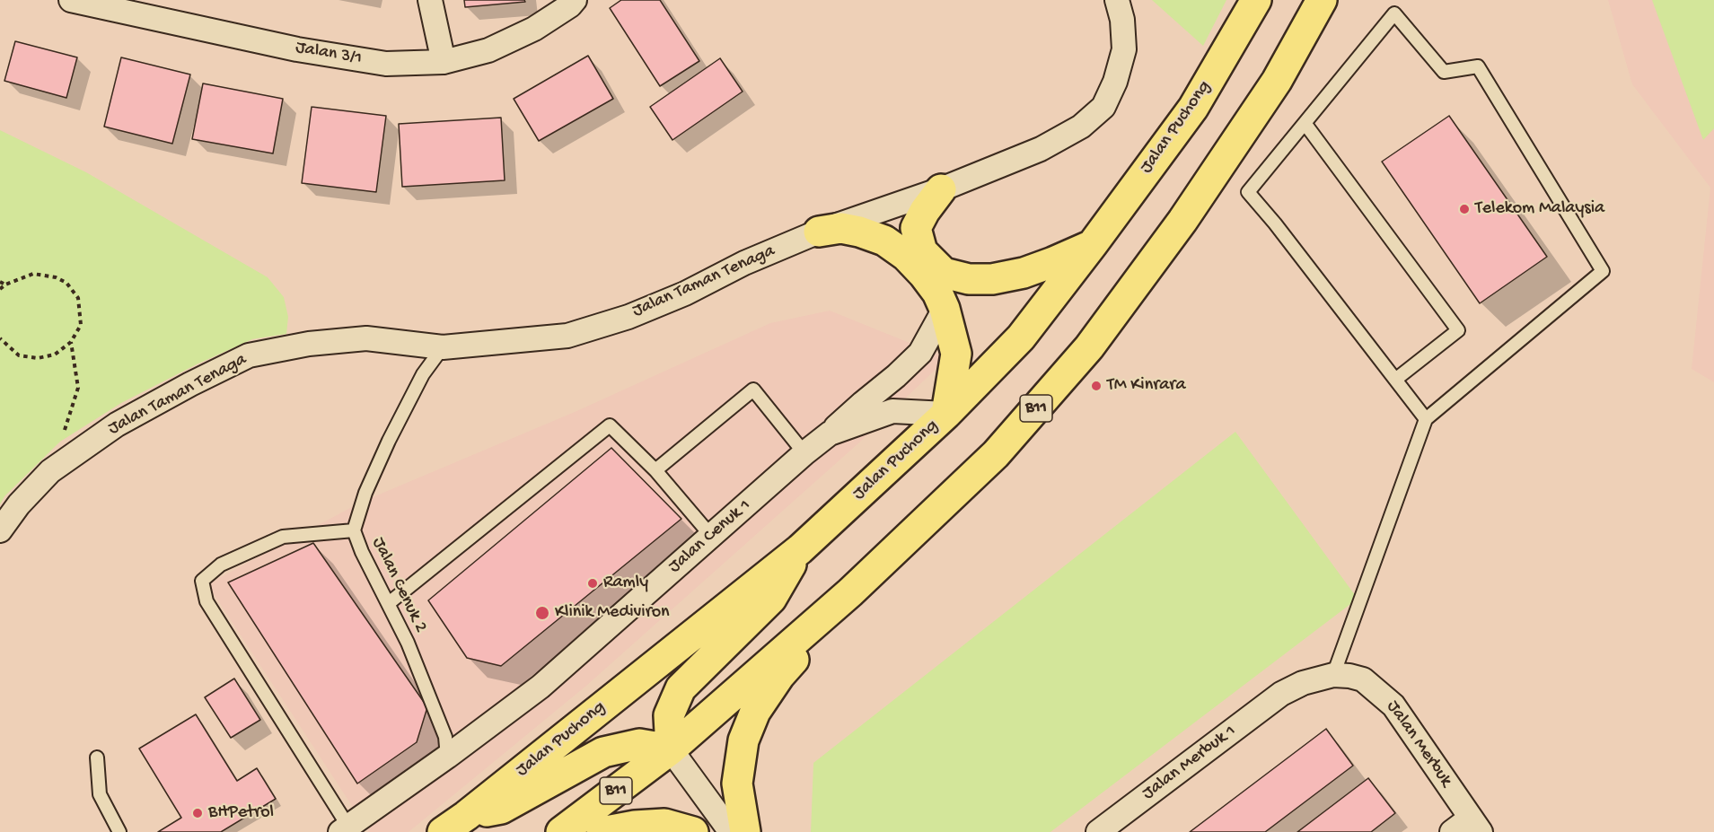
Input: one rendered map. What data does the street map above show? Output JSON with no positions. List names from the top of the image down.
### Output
{
  "streets": {
    "main road": ["Jalan Puchong", "B11"],
    "street": [
      "Jalan 3/1",
      "Jalan Taman Tenaga",
      "Jalan Cenuk 1",
      "Jalan Merbuk",
      "Jalan Merbuk 1"
    ],
    "lane": ["Jalan Cenuk 2"]
  },
  "crossings": [
    ["Jalan Puchong", "Jalan Cenuk 1"],
    ["Jalan Taman Tenaga", "Jalan Cenuk 2"],
    ["Jalan Cenuk 1", "Jalan Cenuk 2"],
    ["Jalan Merbuk", "Jalan Merbuk 1"]
  ],
  "places": [
    "Telekom Malaysia",
    "TM Kinrara",
    "Ramly",
    "Klinik Mediviron",
    "BHPetrol"
  ]
}
